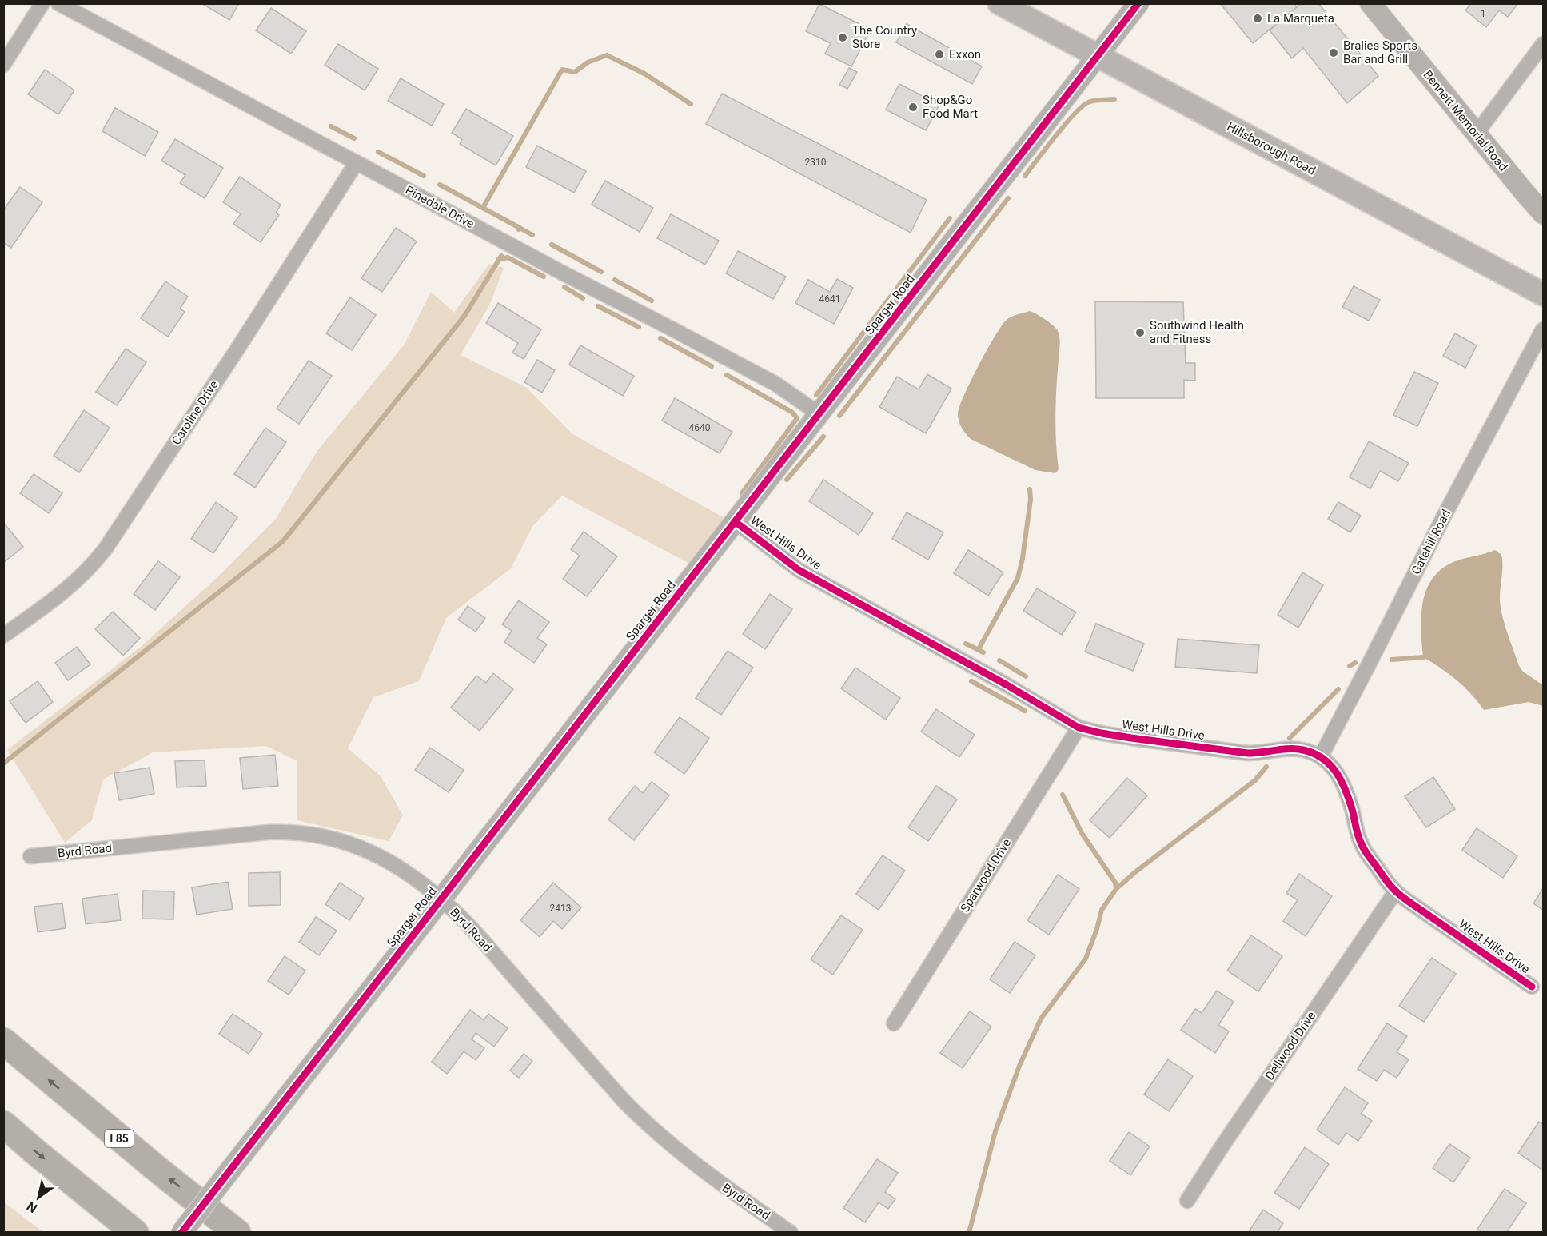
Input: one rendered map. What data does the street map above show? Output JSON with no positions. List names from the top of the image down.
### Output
{
  "streets": {
    "highway": ["I 85"],
    "main road": ["Hillsborough Road"],
    "street": [
      "Bennett Memorial Road",
      "Pinedale Drive",
      "Sparger Road",
      "Caroline Drive",
      "Gatehill Road",
      "West Hills Drive",
      "Byrd Road",
      "Sparwood Drive",
      "Dellwood Drive"
    ]
  },
  "crossings": [
    ["Hillsborough Road", "Sparger Road"],
    ["Pinedale Drive", "Sparger Road"],
    ["Pinedale Drive", "Caroline Drive"],
    ["Sparger Road", "West Hills Drive"],
    ["Sparger Road", "Byrd Road"],
    ["Gatehill Road", "West Hills Drive"],
    ["West Hills Drive", "Sparwood Drive"],
    ["West Hills Drive", "Dellwood Drive"]
  ],
  "places": [
    "La Marqueta",
    "The Country Store",
    "Bralies Sports Bar and Grill",
    "Exxon",
    "Shop&Go Food Mart",
    "Southwind Health and Fitness"
  ],
  "house_numbers": [
    "1",
    "2310",
    "4641",
    "4640",
    "2413"
  ],
  "north": "bottom left"
}
